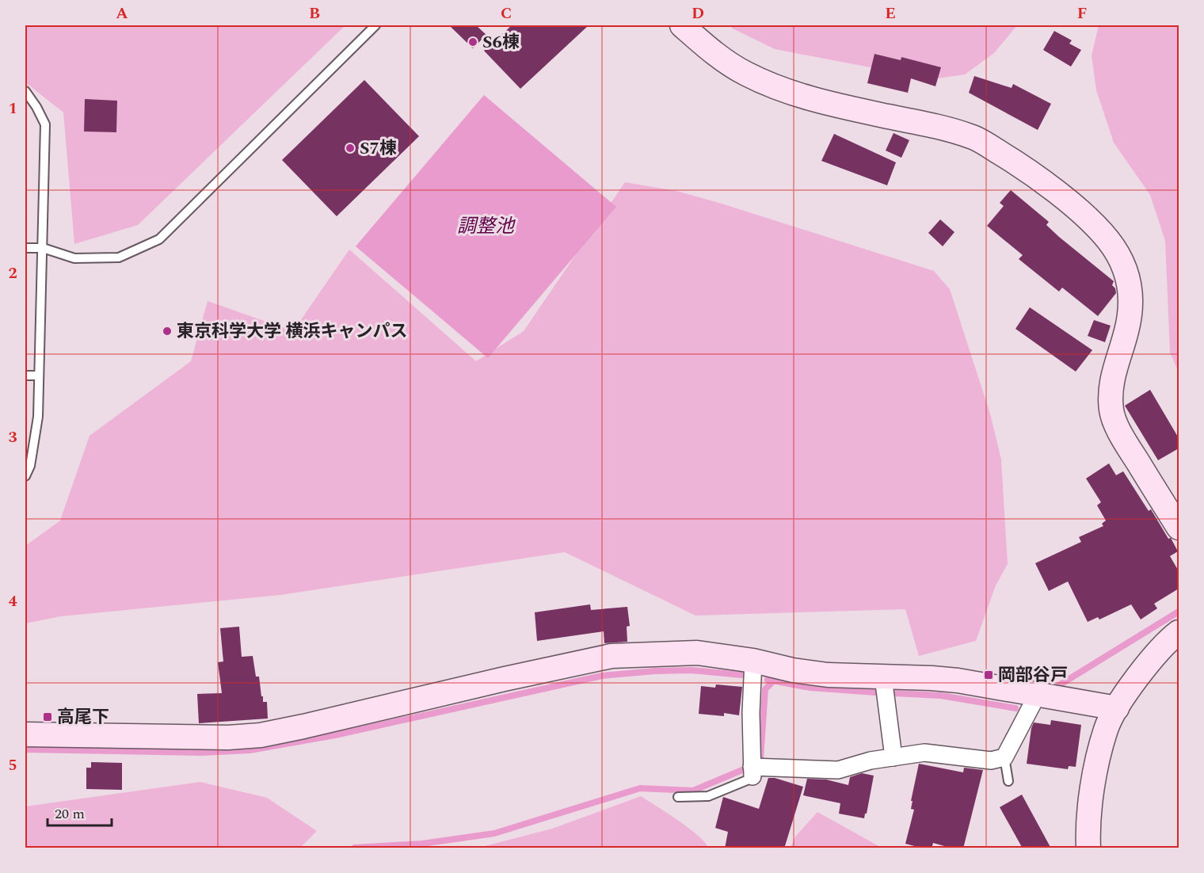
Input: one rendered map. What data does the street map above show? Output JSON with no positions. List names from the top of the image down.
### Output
{
  "water": ["調整池"],
  "places": {
    "other": ["S6棟", "S7棟", "東京科学大学 横浜キャンパス"],
    "transit": ["岡部谷戸", "高尾下"]
  },
  "scale_bar": "20 m",
  "grid": {
    "columns": [
      "A",
      "B",
      "C",
      "D",
      "E",
      "F"
    ],
    "rows": [
      "1",
      "2",
      "3",
      "4",
      "5"
    ]
  }
}
